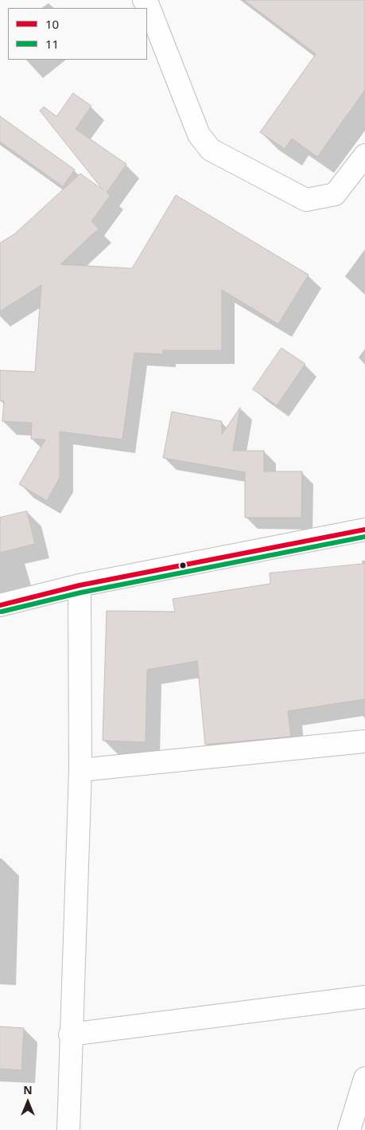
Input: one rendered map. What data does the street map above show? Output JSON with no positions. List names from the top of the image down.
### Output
{
  "lines": ["transit line 10", "transit line 11"],
  "legend": ["10", "11"],
  "north": "top"
}
